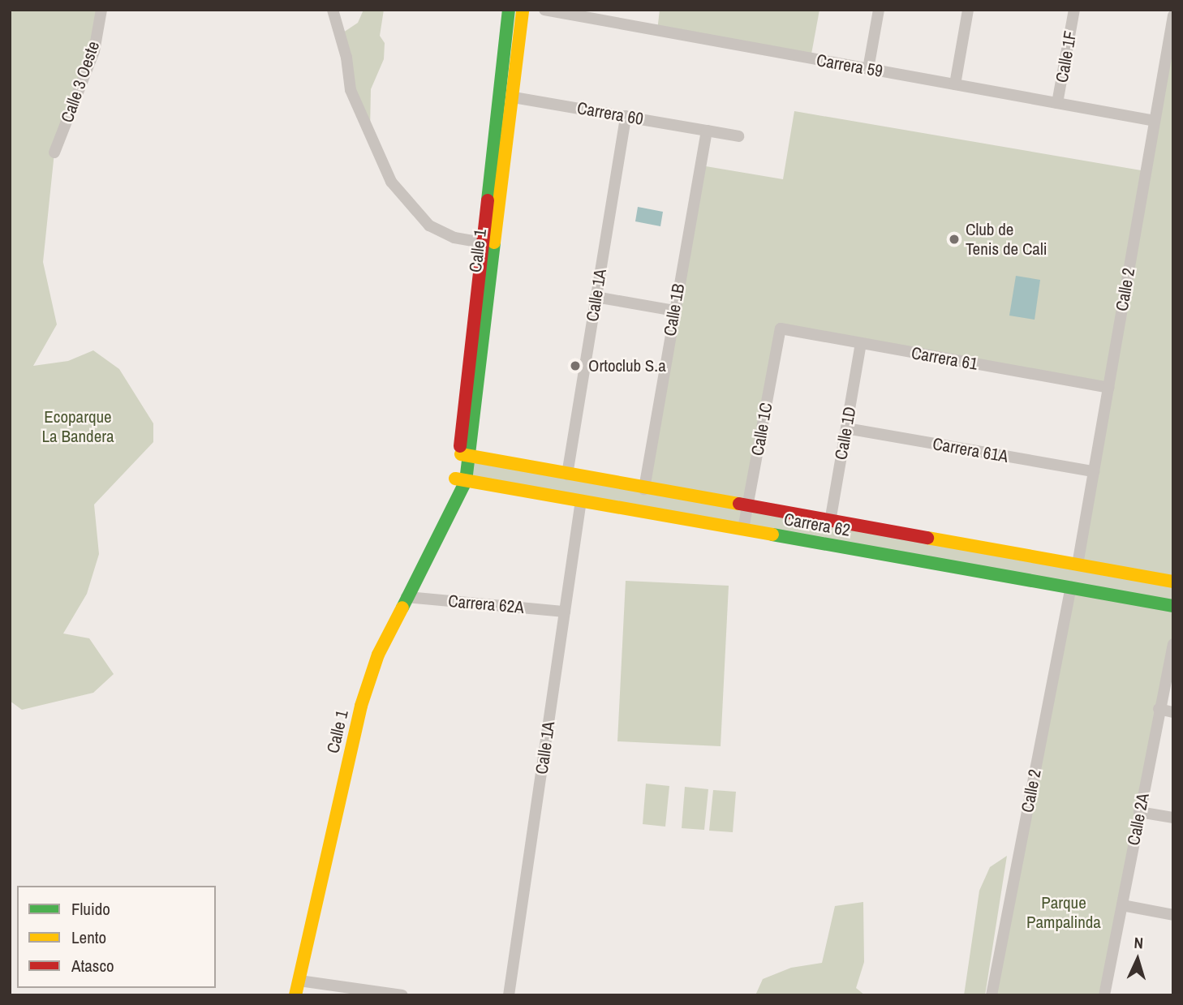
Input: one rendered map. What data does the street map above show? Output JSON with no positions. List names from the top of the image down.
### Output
{
  "streets": {
    "street": [
      "Calle 1F",
      "Carrera 59",
      "Calle 3 Oeste",
      "Carrera 60",
      "Calle 1",
      "Calle 2",
      "Calle 1A",
      "Calle 1B",
      "Carrera 61",
      "Calle 1C",
      "Calle 1D",
      "Carrera 61A",
      "Carrera 62",
      "Carrera 62A",
      "Calle 2A"
    ]
  },
  "crossings": [
    ["Calle 1F", "Carrera 59"],
    ["Carrera 59", "Calle 2"],
    ["Carrera 60", "Calle 1"],
    ["Carrera 60", "Calle 1A"],
    ["Carrera 60", "Calle 1B"],
    ["Calle 1", "Carrera 62"],
    ["Calle 1", "Carrera 62A"],
    ["Calle 2", "Carrera 61"],
    ["Calle 2", "Carrera 61A"],
    ["Calle 2", "Carrera 62"],
    ["Calle 1A", "Carrera 62"],
    ["Calle 1A", "Carrera 62A"],
    ["Calle 1B", "Carrera 62"],
    ["Carrera 61", "Calle 1C"],
    ["Carrera 61", "Calle 1D"],
    ["Calle 1C", "Carrera 62"],
    ["Calle 1D", "Carrera 61A"],
    ["Calle 1D", "Carrera 62"]
  ],
  "parks": ["Ecoparque La Bandera", "Parque Pampalinda"],
  "places": ["Club de Tenis de Cali", "Ortoclub S.a"],
  "legend": ["Fluido", "Lento", "Atasco"],
  "north": "top"
}
